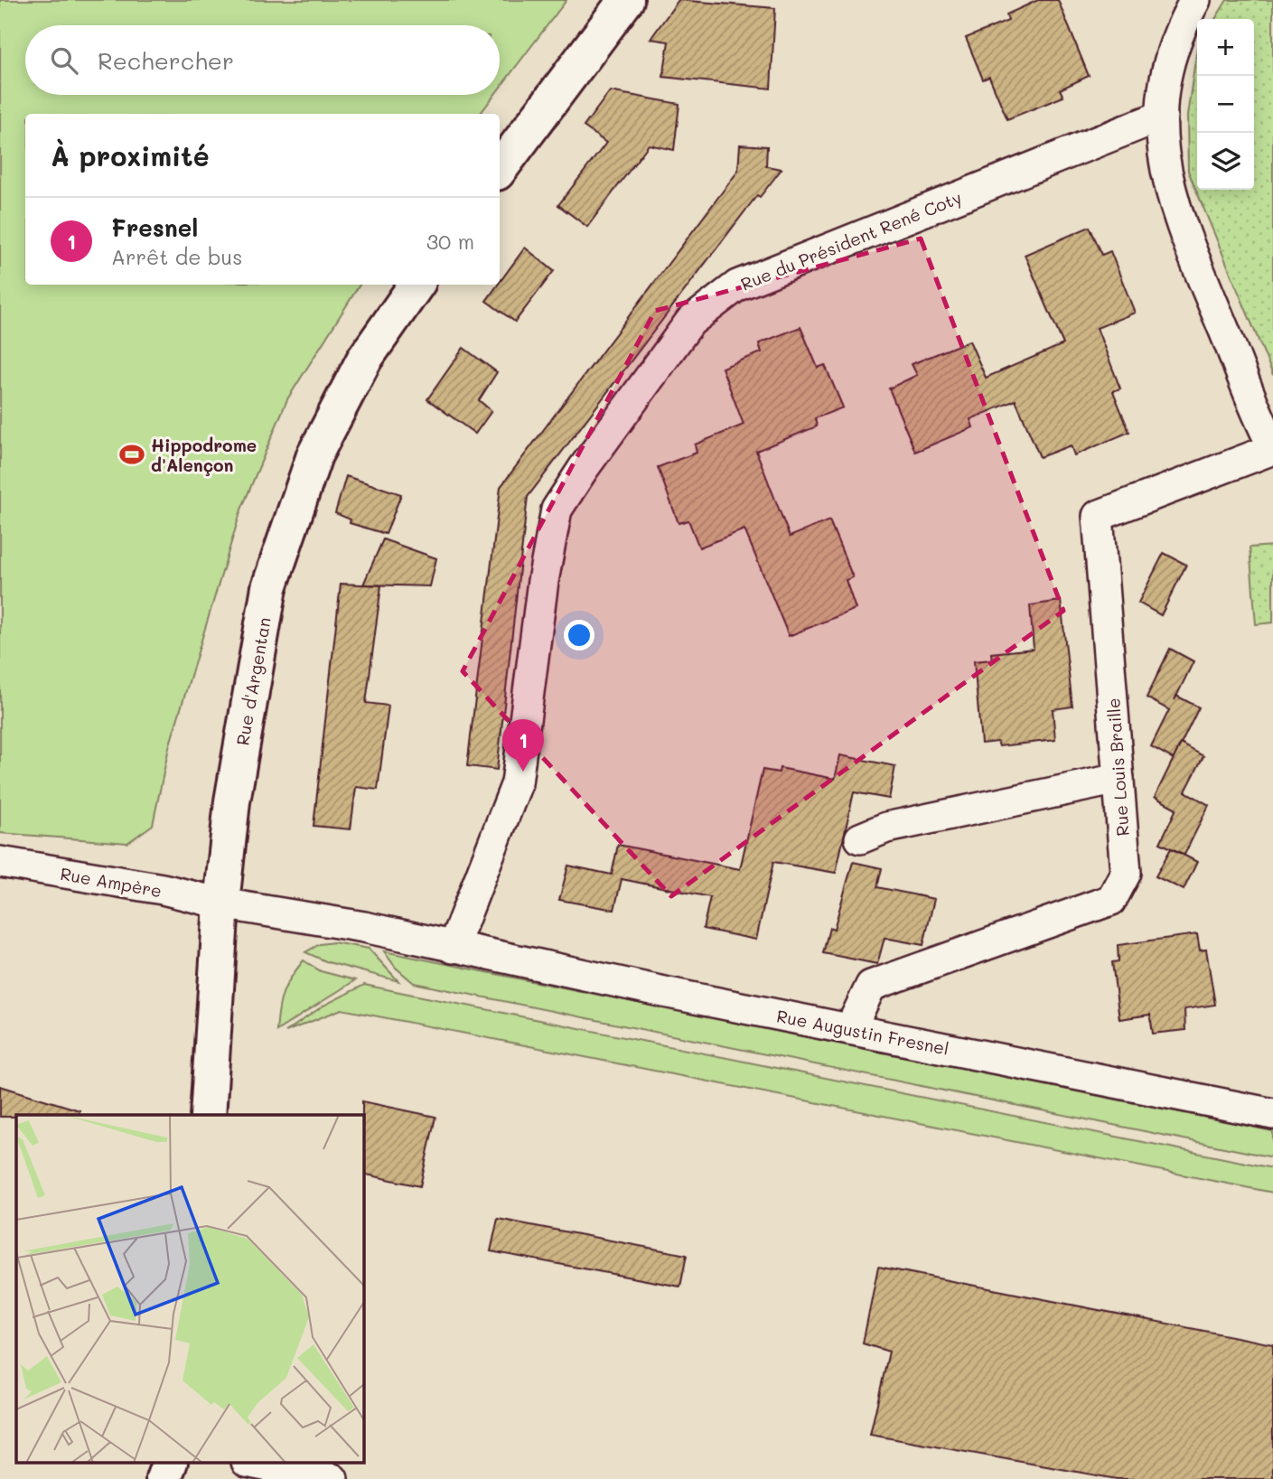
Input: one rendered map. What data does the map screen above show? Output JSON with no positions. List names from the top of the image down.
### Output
{
  "streets": {
    "main road": ["Rue d'Argentan"],
    "street": [
      "Rue du Président René Coty",
      "Rue Louis Braille",
      "Rue Ampère",
      "Rue Augustin Fresnel"
    ]
  },
  "crossings": [
    ["Rue du Président René Coty", "Rue Ampère"],
    ["Rue du Président René Coty", "Rue Augustin Fresnel"],
    ["Rue d'Argentan", "Rue Ampère"],
    ["Rue Louis Braille", "Rue Augustin Fresnel"],
    ["Rue Ampère", "Rue Augustin Fresnel"]
  ],
  "places": {
    "sports": ["Hippodrome d'Alençon"]
  },
  "page": {
    "map_buttons": ["+", "−"],
    "search": "Rechercher",
    "heading": "À proximité",
    "list": [
      {
        "mark": "1",
        "name": "Fresnel",
        "note": "Arrêt de bus",
        "value": "30 m"
      }
    ],
    "pins": "1"
  }
}
